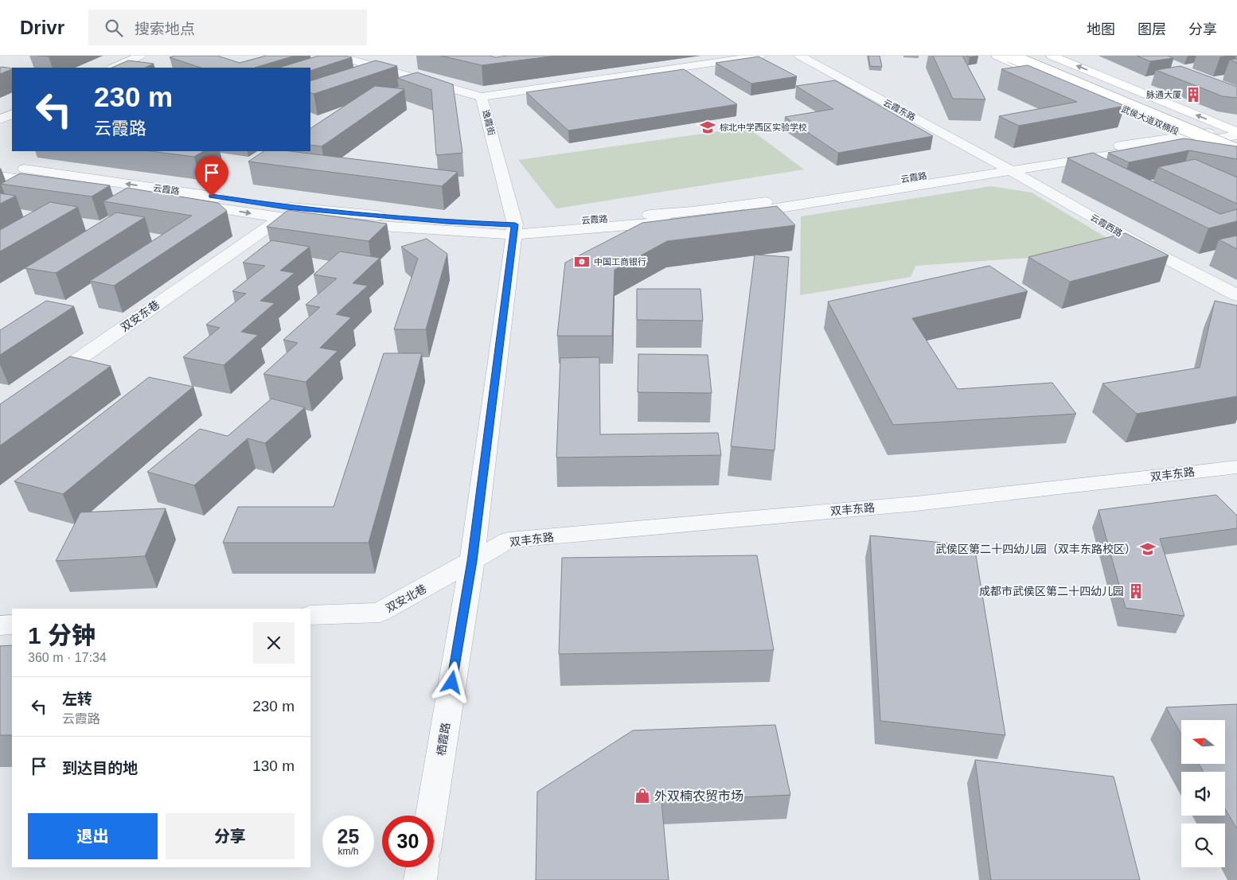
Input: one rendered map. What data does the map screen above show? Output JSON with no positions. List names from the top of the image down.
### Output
{
  "streets": {
    "main road": ["武侯大道双楠段"],
    "street": [
      "云霞东路",
      "逸霞街",
      "云霞路",
      "云霞西路",
      "双安东巷",
      "双丰东路",
      "双安北巷",
      "栖霞路"
    ]
  },
  "crossings": [
    ["云霞东路", "云霞路"],
    ["云霞东路", "云霞西路"],
    ["武侯大道双楠段", "云霞路"],
    ["逸霞街", "云霞路"],
    ["逸霞街", "栖霞路"],
    ["云霞路", "云霞西路"],
    ["云霞路", "栖霞路"],
    ["双丰东路", "双安北巷"],
    ["双丰东路", "栖霞路"],
    ["双安北巷", "栖霞路"]
  ],
  "places": {
    "building": ["脉通大厦", "成都市武侯区第二十四幼儿园"],
    "school or university": ["棕北中学西区实验学校", "武侯区第二十四幼儿园（双丰东路校区）"],
    "bank": ["中国工商银行"],
    "shop": ["外双楠农贸市场"]
  },
  "north": "left",
  "page": {
    "header": "Drivr",
    "search": "搜索地点",
    "nav": ["地图", "图层", "分享"],
    "turn": ["230 m", "云霞路"],
    "heading": ["1 分钟", "360 m · 17:34"],
    "list": [
      {
        "name": "左转",
        "note": "云霞路",
        "value": "230 m"
      },
      {
        "name": "到达目的地",
        "value": "130 m"
      }
    ],
    "buttons": ["退出", "分享"],
    "speed": "25 km/h",
    "limit": "30"
  }
}
